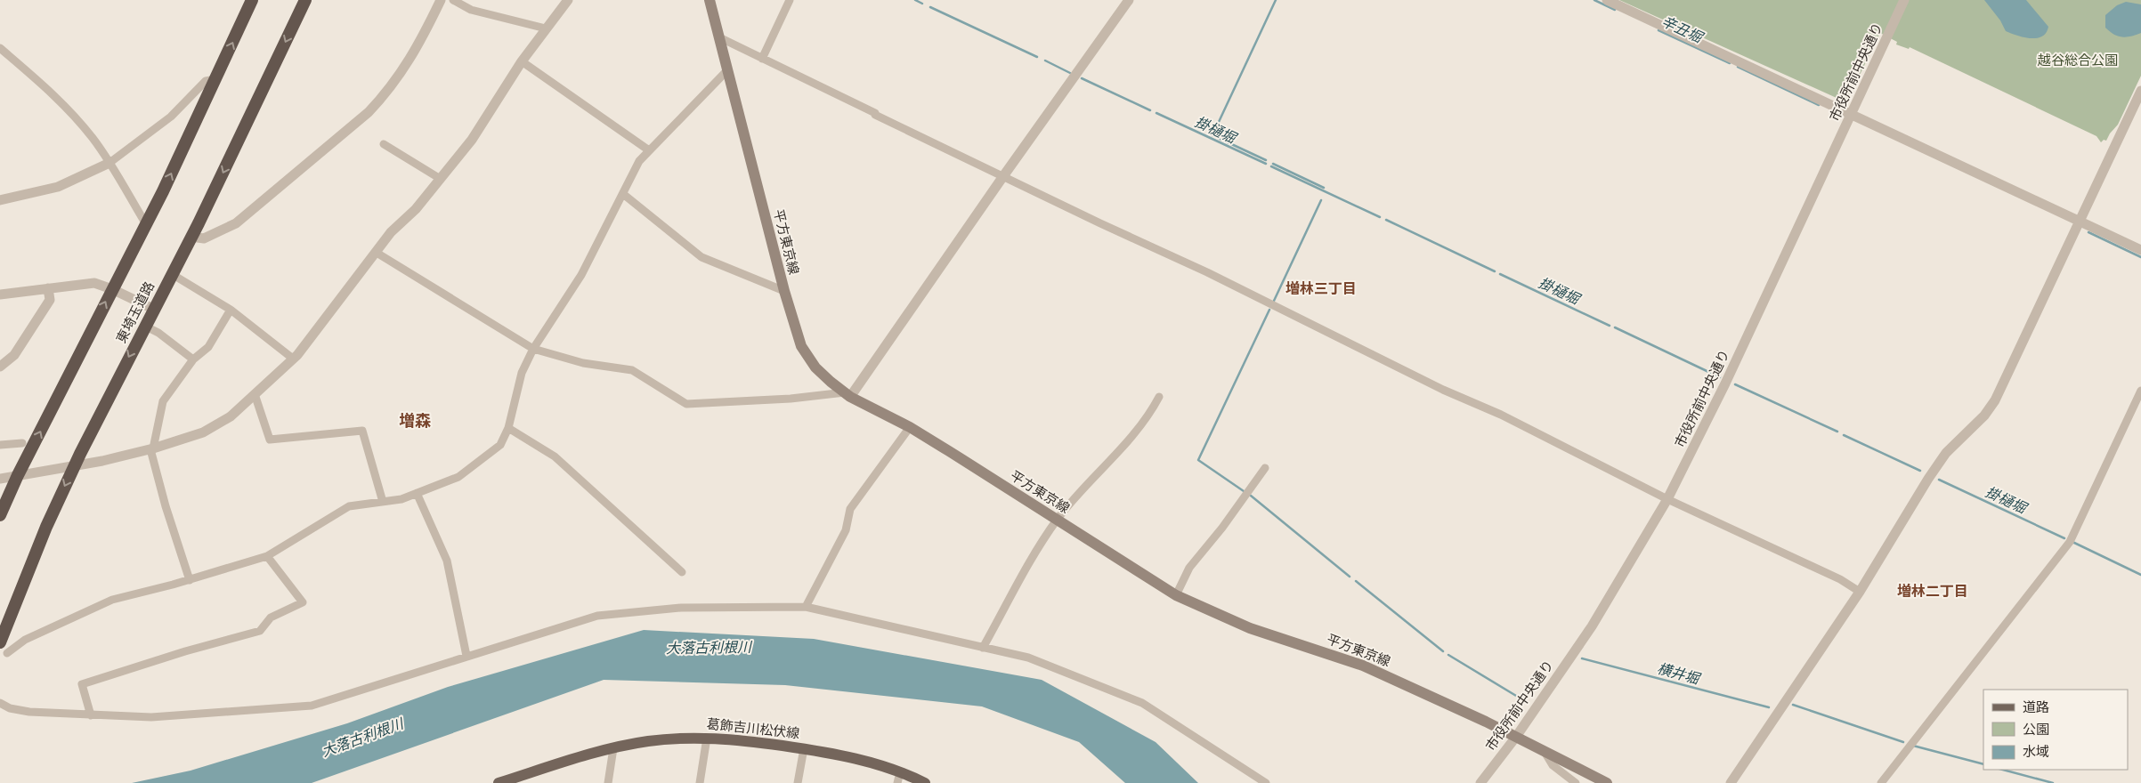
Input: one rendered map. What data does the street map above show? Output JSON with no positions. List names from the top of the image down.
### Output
{
  "streets": {
    "highway": ["東埼玉道路"],
    "main road": ["平方東京線", "葛飾吉川松伏線"],
    "street": ["市役所前中央通り"]
  },
  "crossings": [
    ["市役所前中央通り", "平方東京線"]
  ],
  "districts": ["増林三丁目", "増森", "増林二丁目"],
  "water": [
    "辛丑堀",
    "掛樋堀",
    "大落古利根川",
    "横井堀"
  ],
  "parks": ["越谷総合公園"],
  "legend": ["道路", "公園", "水域"]
}
